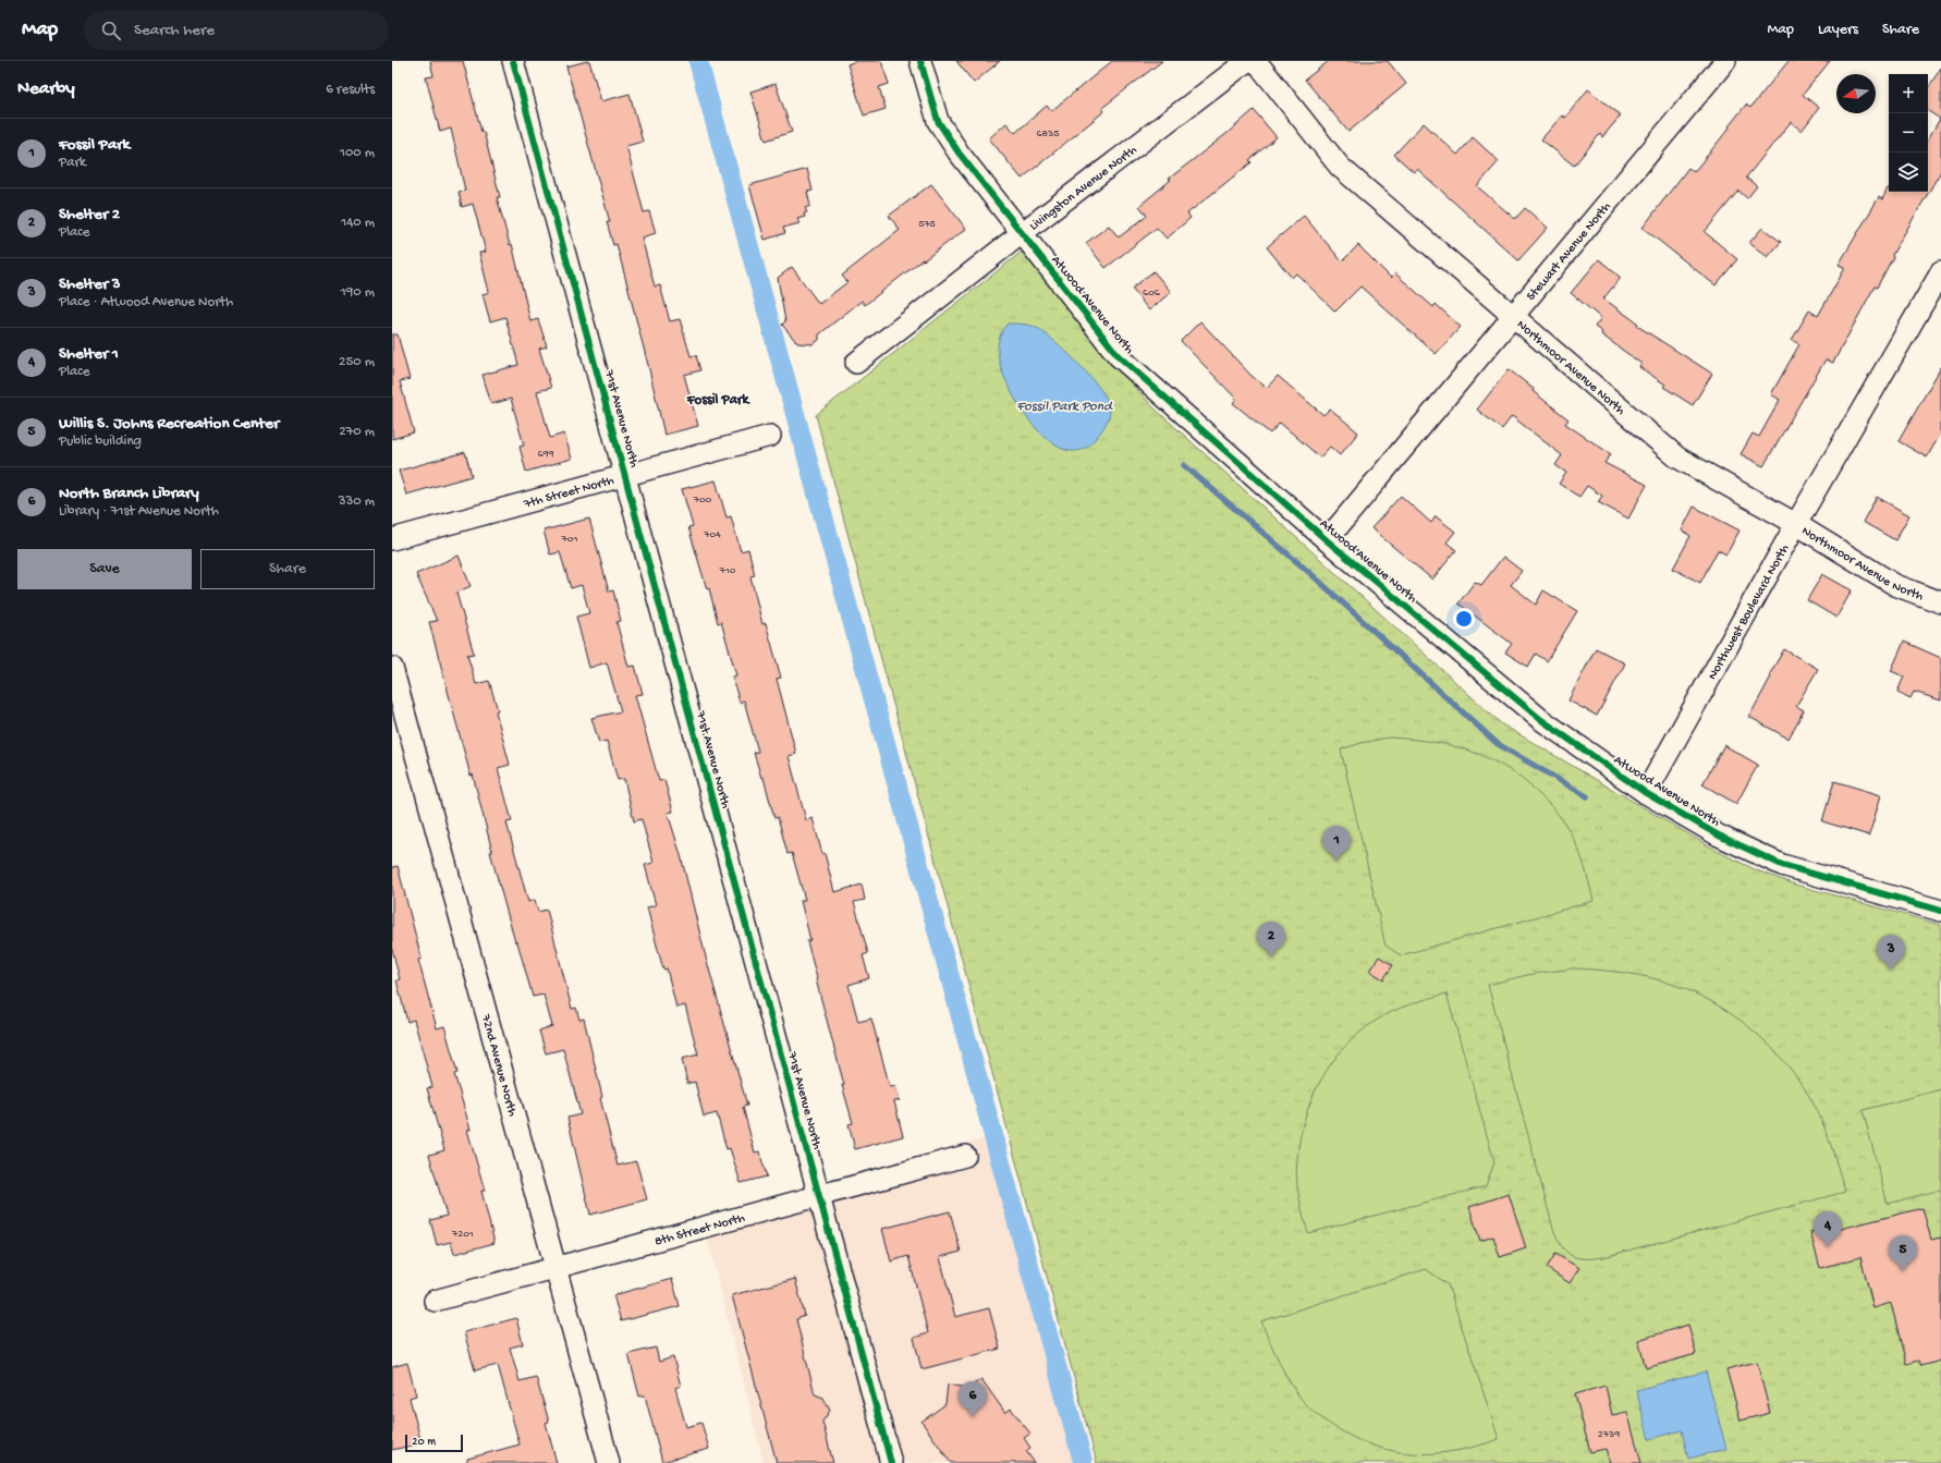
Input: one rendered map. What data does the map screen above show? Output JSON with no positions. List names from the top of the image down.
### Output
{
  "streets": {
    "street": [
      "Livingston Avenue North",
      "Stewart Avenue North",
      "Atwood Avenue North",
      "Northmoor Avenue North",
      "71st Avenue North",
      "7th Street North",
      "Northwest Boulevard North",
      "72nd Avenue North",
      "8th Street North"
    ]
  },
  "crossings": [
    ["Livingston Avenue North", "Atwood Avenue North"],
    ["Stewart Avenue North", "Atwood Avenue North"],
    ["Stewart Avenue North", "Northmoor Avenue North"],
    ["Atwood Avenue North", "Northwest Boulevard North"],
    ["Northmoor Avenue North", "Northwest Boulevard North"],
    ["71st Avenue North", "7th Street North"],
    ["71st Avenue North", "8th Street North"],
    ["72nd Avenue North", "8th Street North"]
  ],
  "districts": ["Fossil Park"],
  "water": ["Fossil Park Pond"],
  "house_numbers": [
    "6835",
    "575",
    "606",
    "699",
    "700",
    "704",
    "701",
    "710",
    "7201",
    "2739"
  ],
  "scale_bar": "20 m",
  "north": "left",
  "page": {
    "header": "Map",
    "search": "Search here",
    "nav": ["Map", "Layers", "Share"],
    "heading": ["Nearby", "6 results"],
    "map_buttons": ["+", "−"],
    "list": [
      {
        "mark": "1",
        "name": "Fossil Park",
        "note": "Park",
        "value": "100 m"
      },
      {
        "mark": "2",
        "name": "Shelter 2",
        "note": "Place",
        "value": "140 m"
      },
      {
        "mark": "3",
        "name": "Shelter 3",
        "note": "Place · Atwood Avenue North",
        "value": "190 m"
      },
      {
        "mark": "4",
        "name": "Shelter 1",
        "note": "Place",
        "value": "250 m"
      },
      {
        "mark": "5",
        "name": "Willis S. Johns Recreation Center",
        "note": "Public building",
        "value": "270 m"
      },
      {
        "mark": "6",
        "name": "North Branch Library",
        "note": "Library · 71st Avenue North",
        "value": "330 m"
      }
    ],
    "buttons": ["Save", "Share"],
    "pins": [
      "1",
      "2",
      "3",
      "4",
      "5",
      "6"
    ],
    "scale": "20 m"
  }
}
